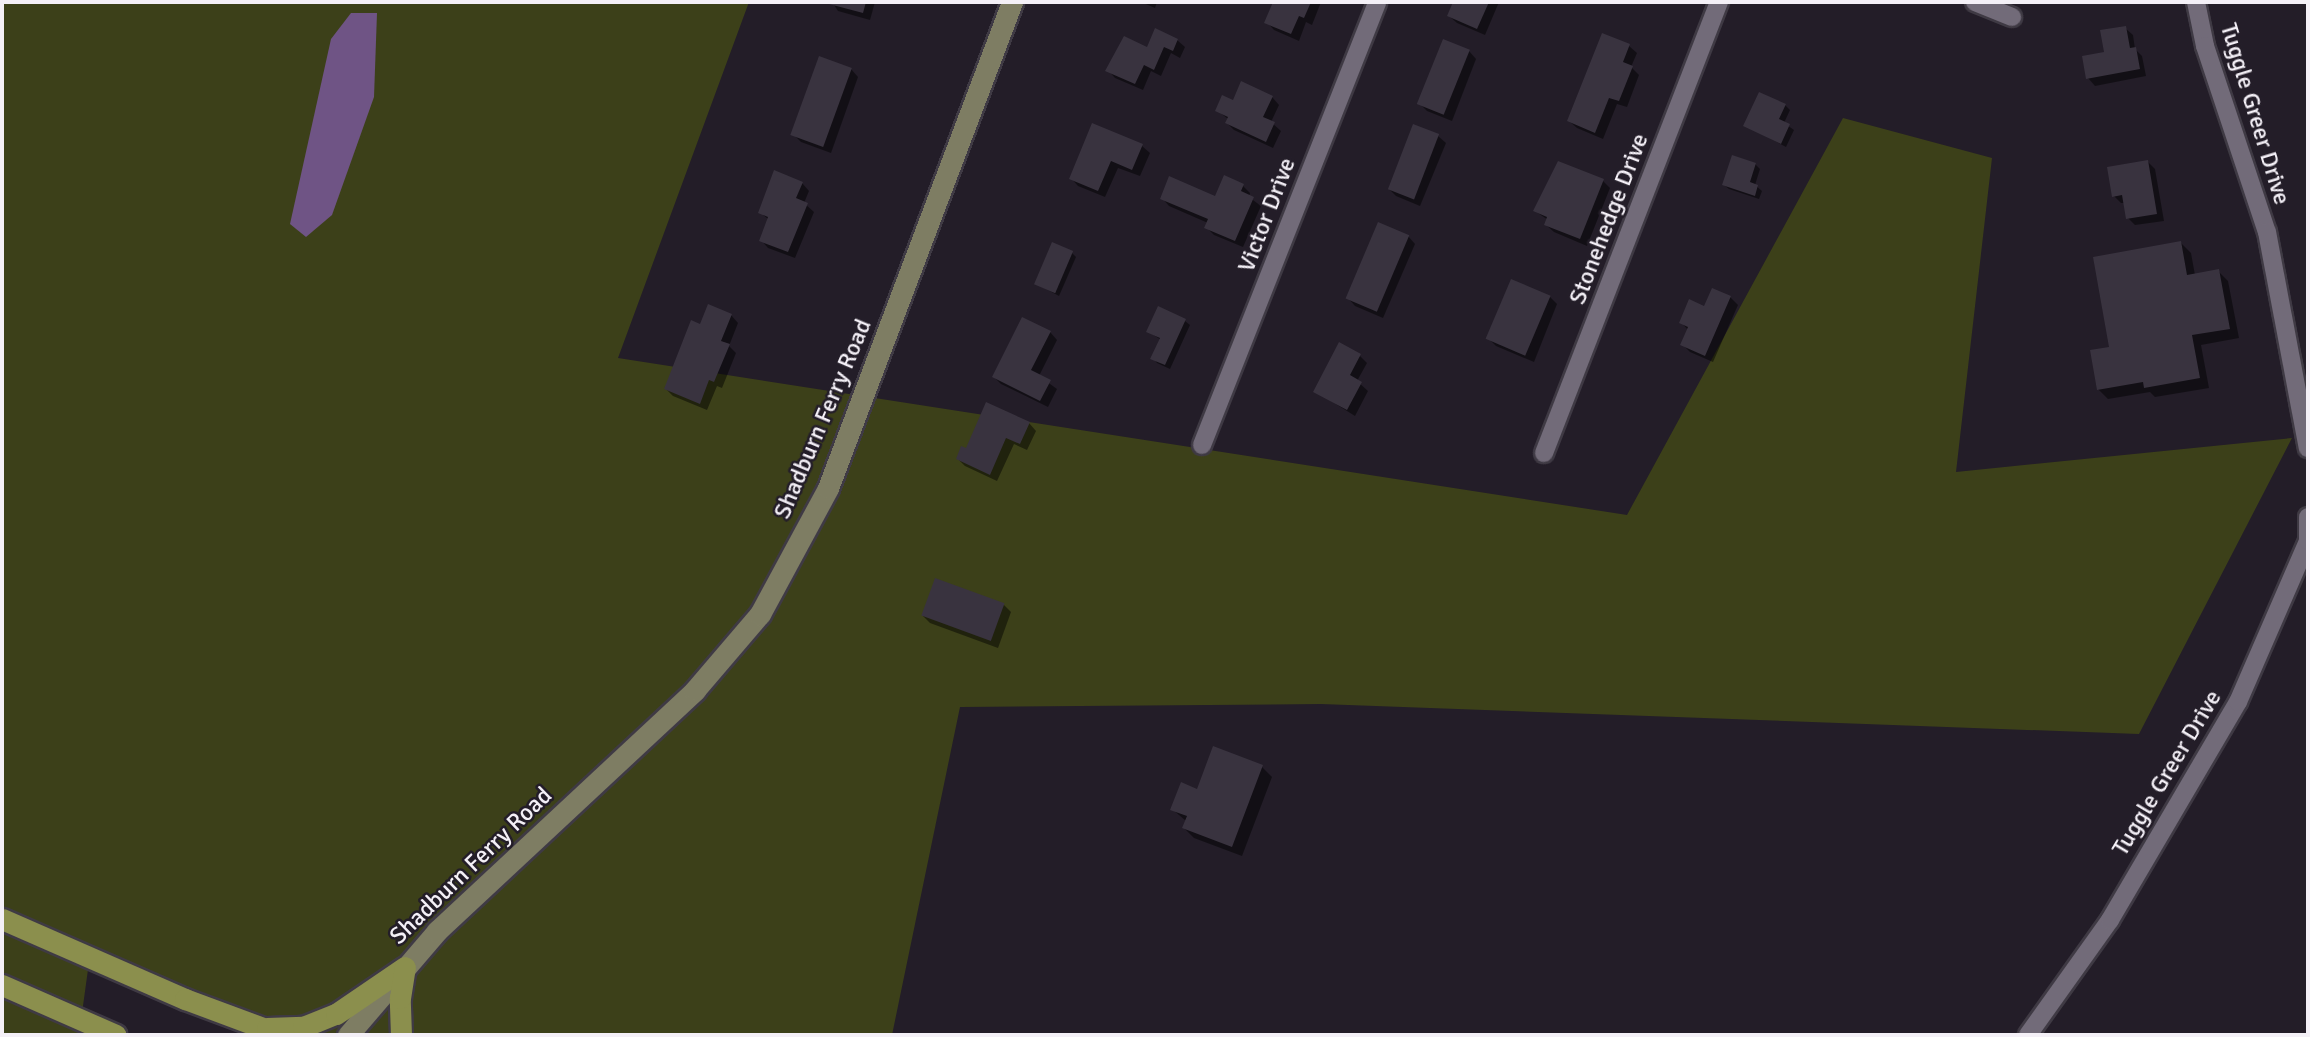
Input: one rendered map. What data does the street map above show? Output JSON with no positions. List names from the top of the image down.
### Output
{
  "streets": {
    "street": [
      "Tuggle Greer Drive",
      "Victor Drive",
      "Stonehedge Drive",
      "Shadburn Ferry Road"
    ]
  }
}
